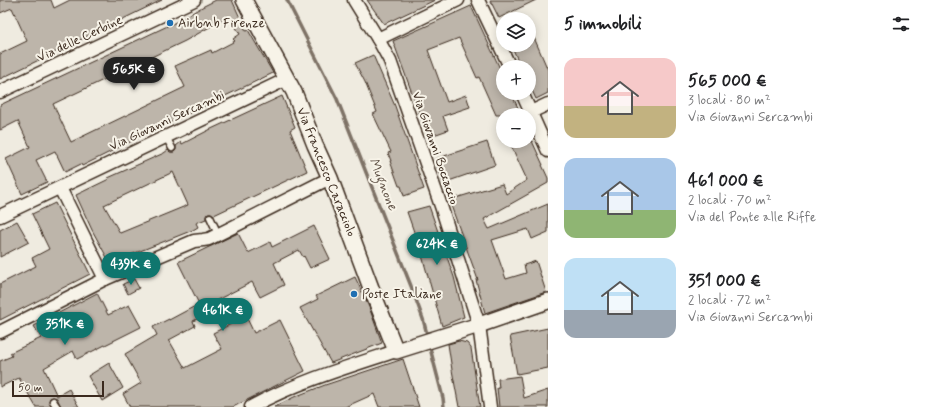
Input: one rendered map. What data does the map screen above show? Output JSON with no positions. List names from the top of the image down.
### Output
{
  "streets": {
    "street": [
      "Via delle Cerbine",
      "Via Giovanni Sercambi",
      "Via Giovanni Boccaccio",
      "Via Francesco Caracciolo"
    ]
  },
  "crossings": [
    ["Via Giovanni Sercambi", "Via Francesco Caracciolo"]
  ],
  "water": ["Mugnone"],
  "places": ["Airbnb Firenze", "Poste Italiane"],
  "scale_bar": "50 m",
  "page": {
    "heading": "5 immobili",
    "map_buttons": ["+", "−"],
    "list": [
      {
        "name": "565 000 €",
        "note": "3 locali · 80 m² · Via Giovanni Sercambi"
      },
      {
        "name": "461 000 €",
        "note": "2 locali · 70 m² · Via del Ponte alle Riffe"
      },
      {
        "name": "351 000 €",
        "note": "2 locali · 72 m² · Via Giovanni Sercambi"
      }
    ],
    "price": [
      "565K €",
      "624K €",
      "439K €",
      "461K €",
      "351K €"
    ],
    "scale": "50 m"
  }
}
